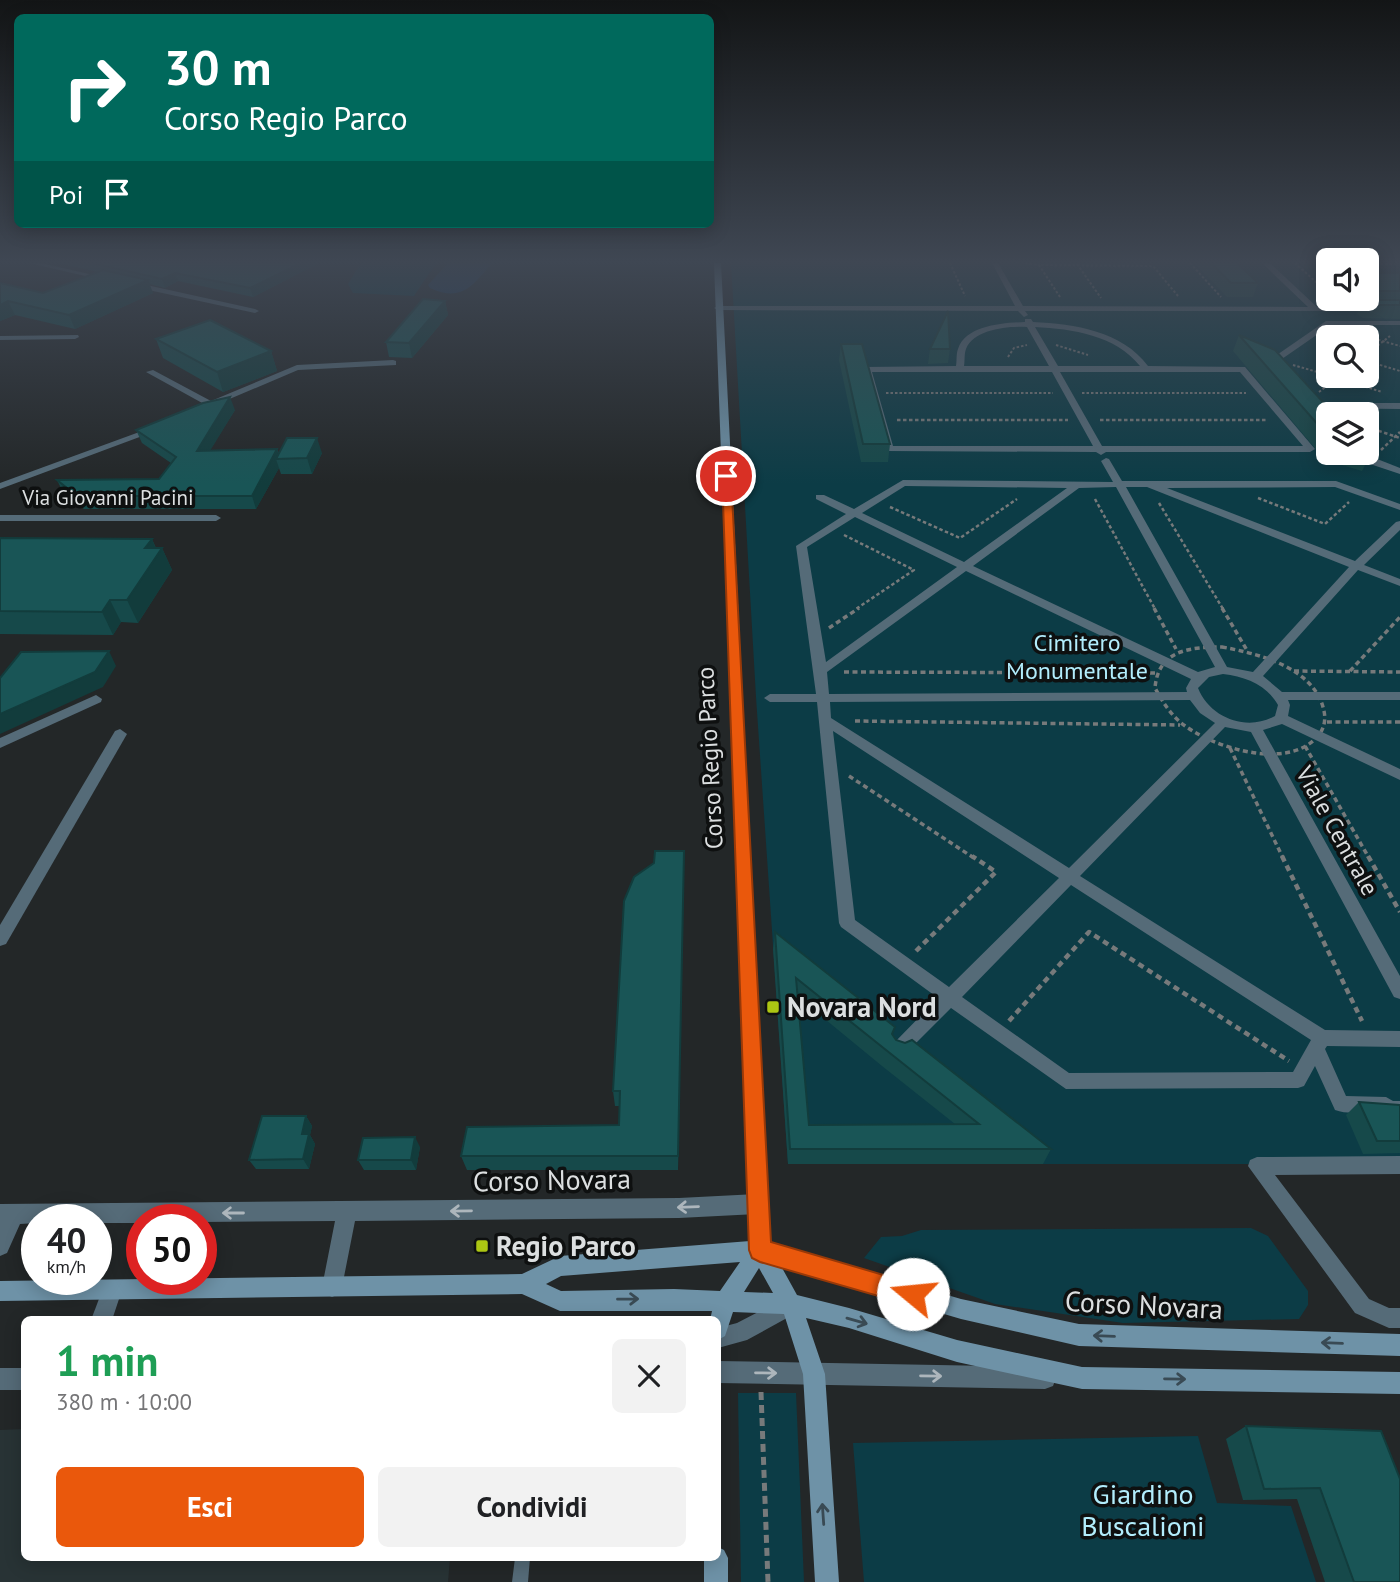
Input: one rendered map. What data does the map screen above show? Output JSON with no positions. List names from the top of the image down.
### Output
{
  "streets": {
    "street": [
      "Via Giovanni Pacini",
      "Corso Regio Parco",
      "Viale Centrale",
      "Corso Novara"
    ]
  },
  "crossings": [
    ["Corso Regio Parco", "Corso Novara"]
  ],
  "parks": ["Cimitero Monumentale", "Giardino Buscalioni"],
  "places": {
    "transit": ["Novara Nord", "Regio Parco"]
  },
  "page": {
    "turn": ["30 m", "Corso Regio Parco"],
    "then": "Poi",
    "speed": "40 km/h",
    "limit": "50",
    "heading": ["1 min", "380 m · 10:00"],
    "buttons": ["Esci", "Condividi"]
  }
}
